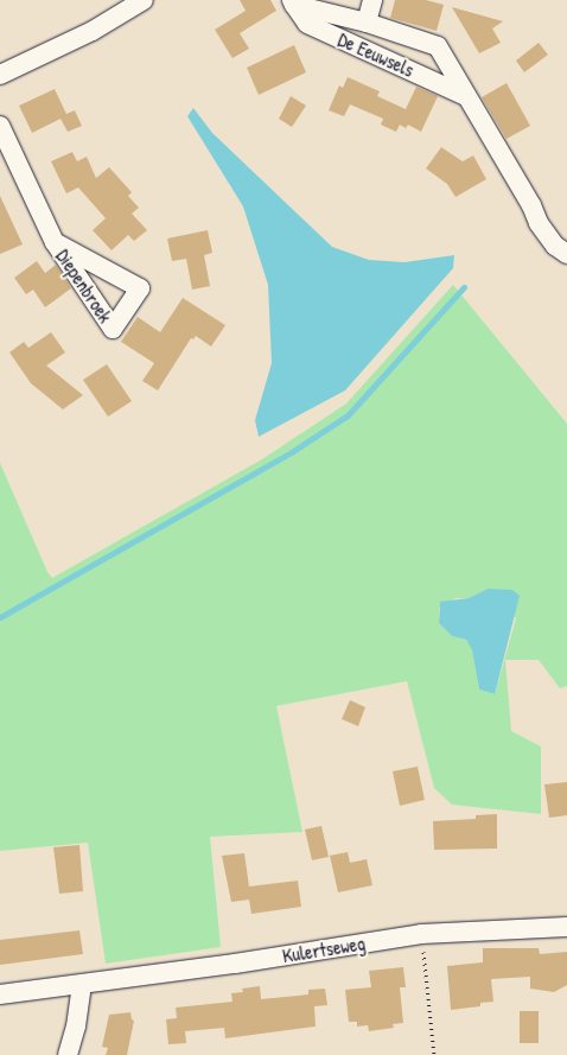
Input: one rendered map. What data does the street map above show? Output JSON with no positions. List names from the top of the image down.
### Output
{
  "streets": {
    "street": ["De Eeuwsels", "Diepenbroek", "Kulertseweg"]
  }
}
